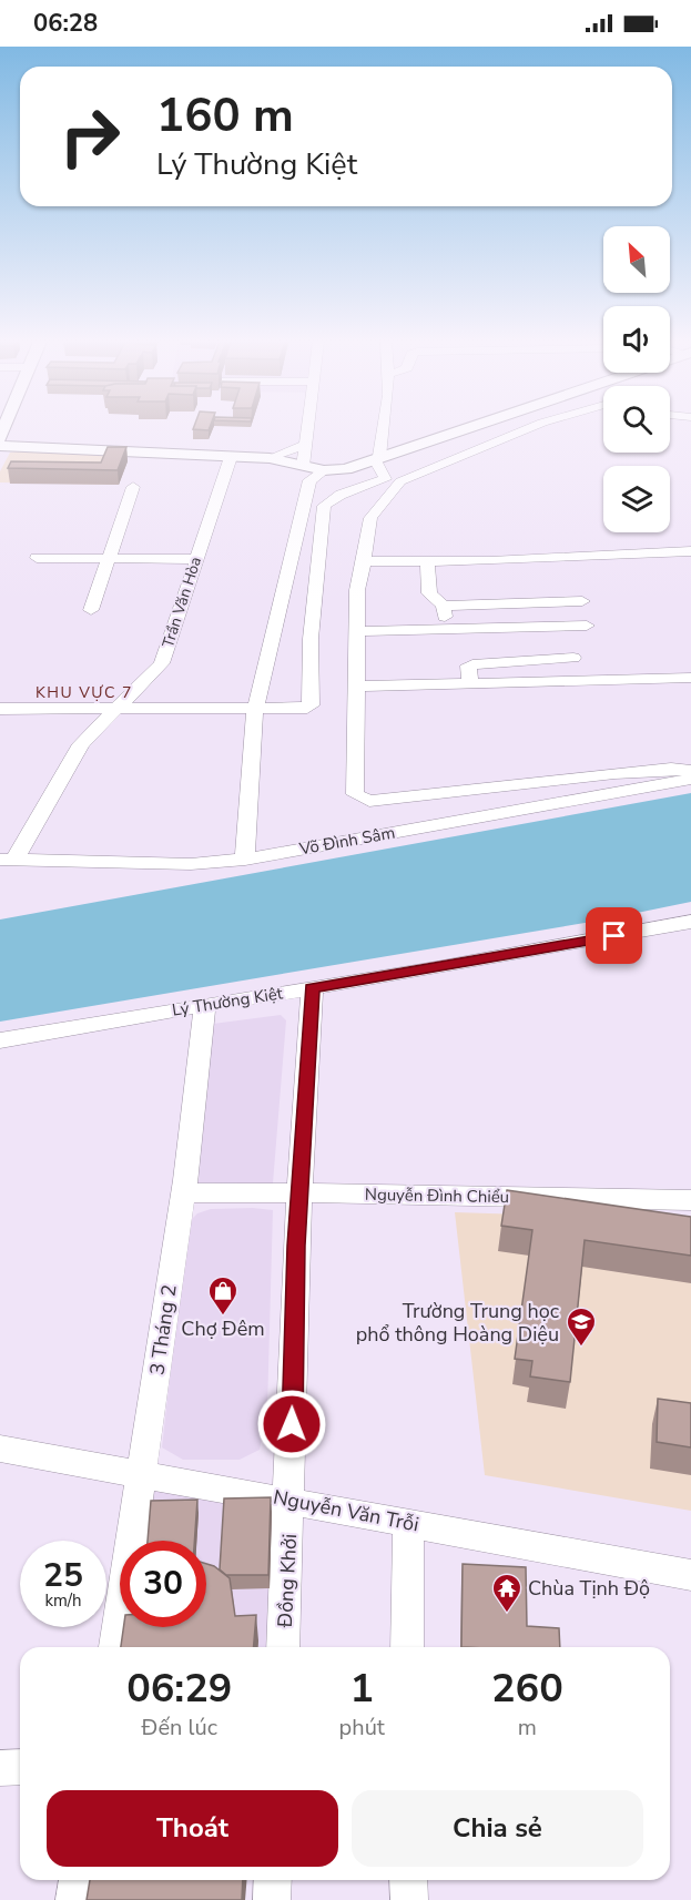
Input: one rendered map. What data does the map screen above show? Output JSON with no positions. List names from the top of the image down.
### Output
{
  "streets": {
    "street": [
      "Trần Văn Hòa",
      "Võ Đình Sâm",
      "Lý Thường Kiệt",
      "Nguyễn Đình Chiểu",
      "3 Tháng 2",
      "Nguyễn Văn Trỗi",
      "Đồng Khởi"
    ]
  },
  "crossings": [
    ["Trần Văn Hòa", "Võ Đình Sâm"],
    ["Lý Thường Kiệt", "3 Tháng 2"],
    ["Lý Thường Kiệt", "Đồng Khởi"],
    ["Nguyễn Đình Chiểu", "3 Tháng 2"],
    ["Nguyễn Đình Chiểu", "Đồng Khởi"],
    ["3 Tháng 2", "Nguyễn Văn Trỗi"],
    ["Nguyễn Văn Trỗi", "Đồng Khởi"]
  ],
  "districts": ["KHU VỰC 7"],
  "places": {
    "shop": ["Chợ Đêm"],
    "school or university": ["Trường Trung học phổ thông Hoàng Diệu"],
    "temple": ["Chùa Tịnh Độ"]
  },
  "north": "top left",
  "page": {
    "status": "06:28",
    "turn": ["160 m", "Lý Thường Kiệt"],
    "speed": "25 km/h",
    "limit": "30",
    "eta": [
      "06:29",
      "Đến lúc",
      "1",
      "phút",
      "260",
      "m"
    ],
    "buttons": ["Thoát", "Chia sẻ"]
  }
}
